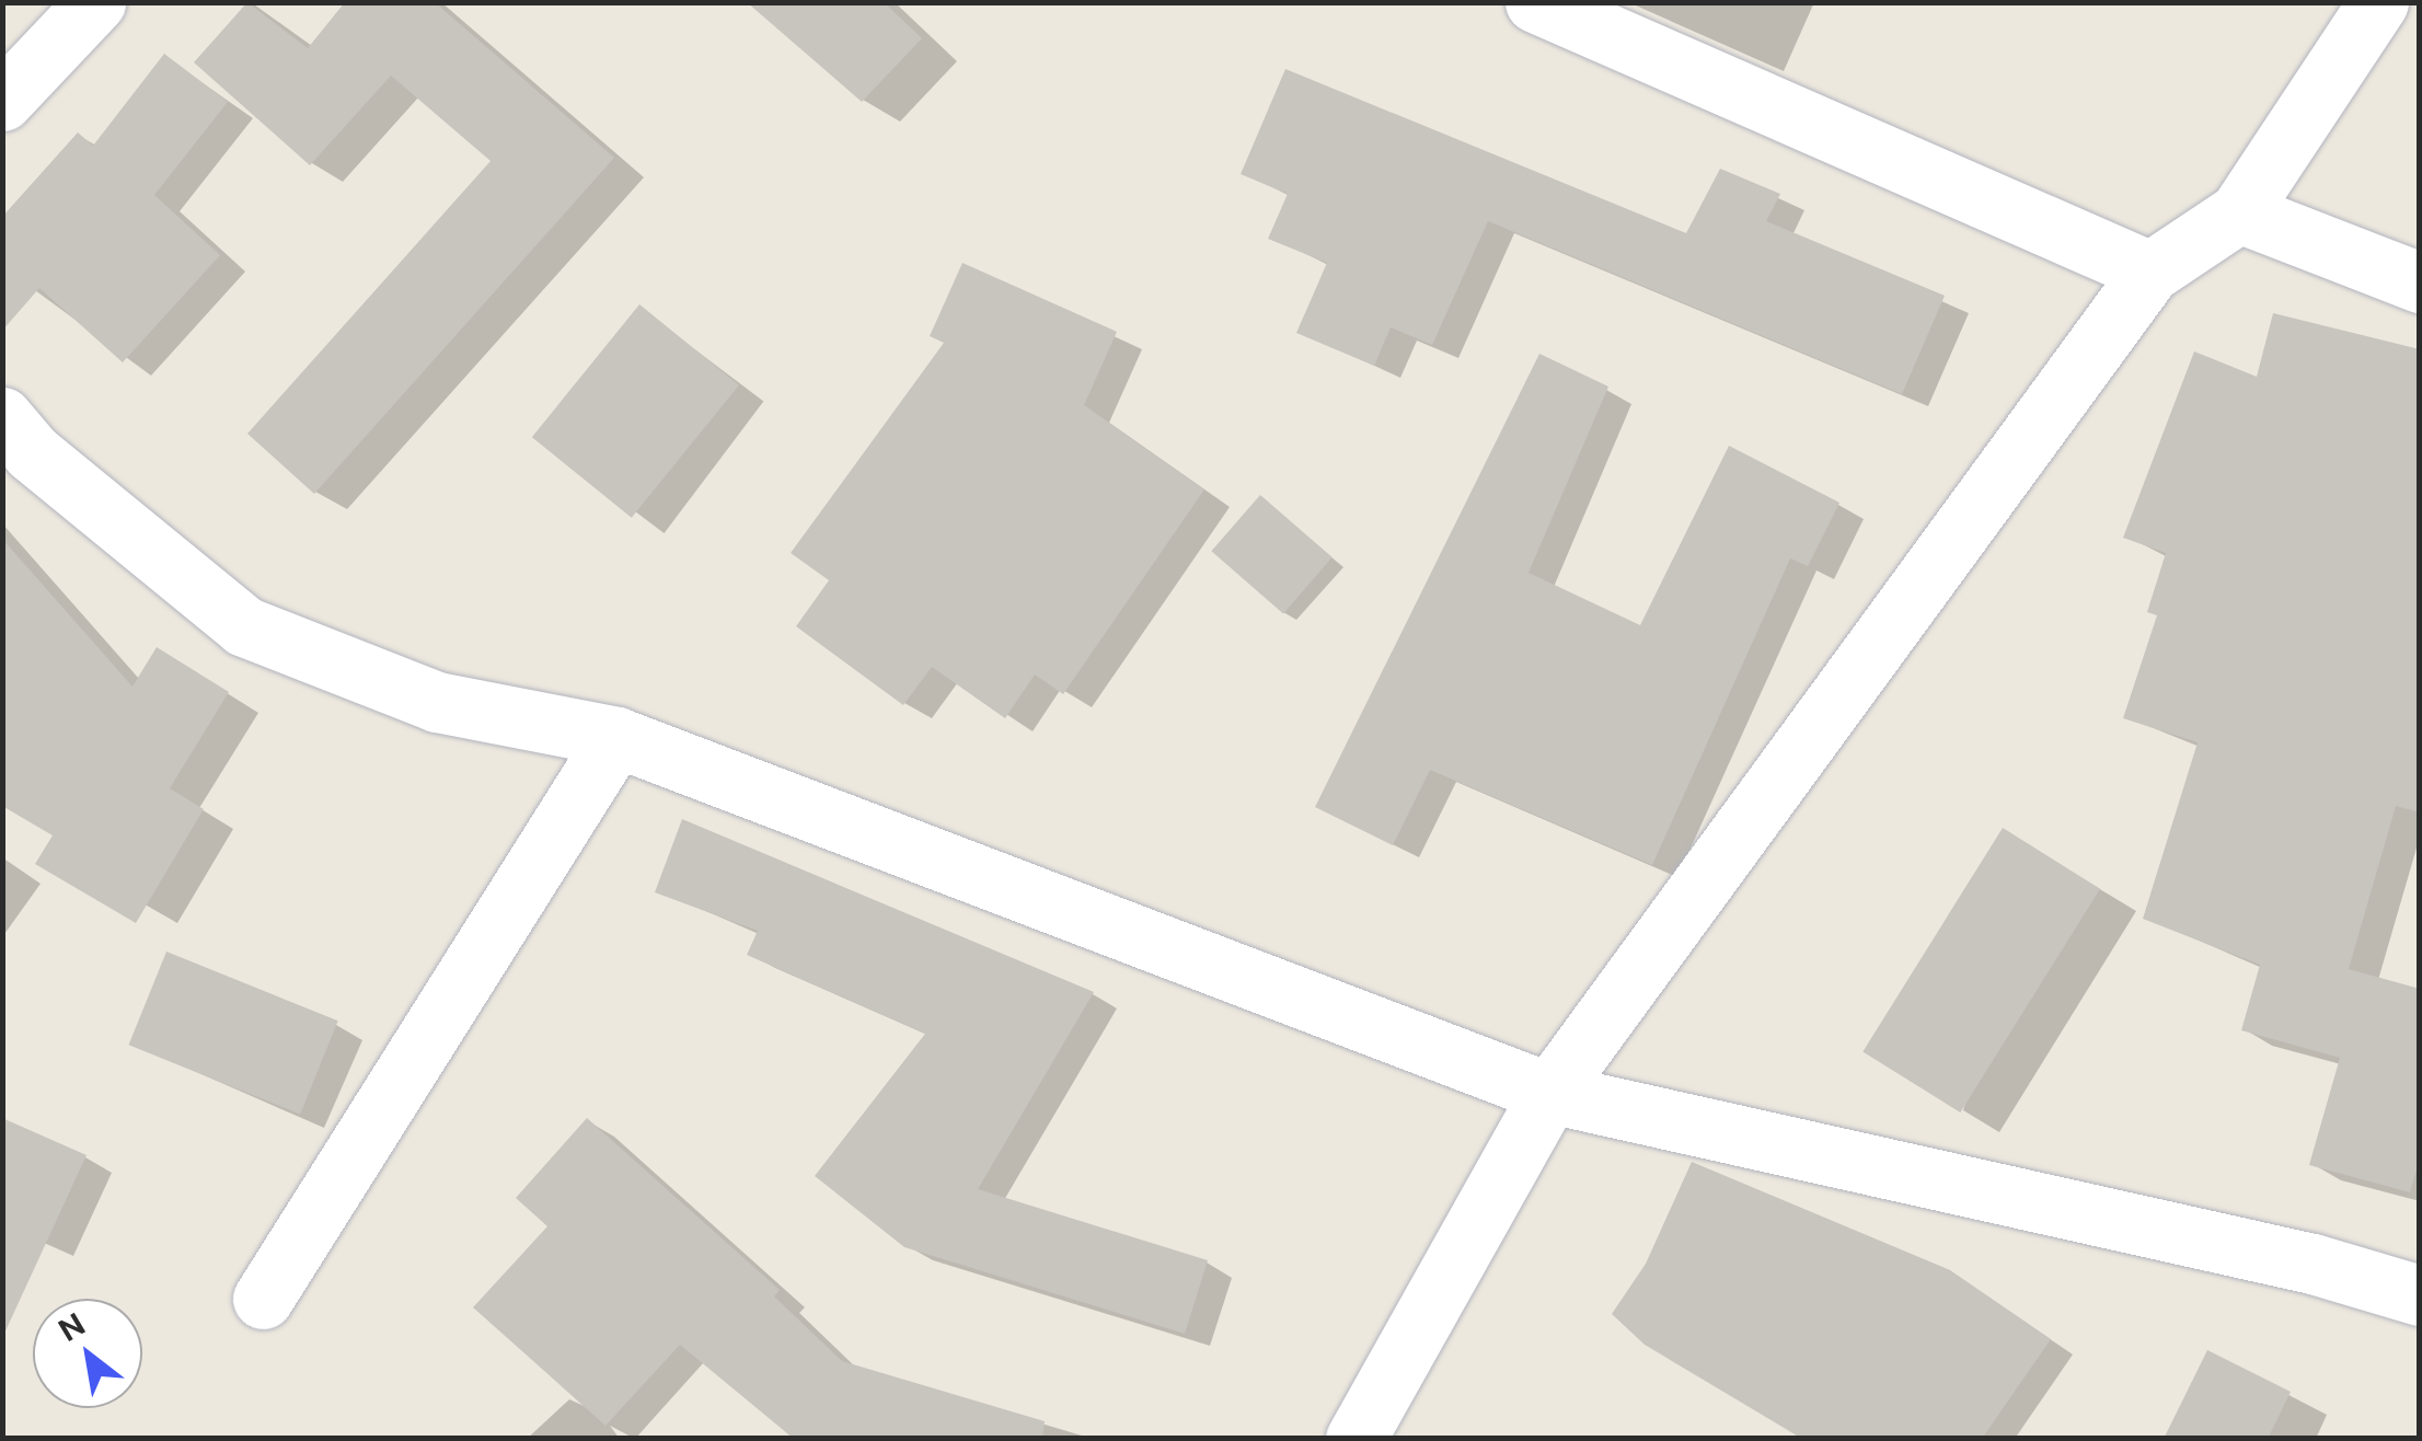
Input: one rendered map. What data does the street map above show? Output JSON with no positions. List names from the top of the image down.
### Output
{
  "north": "top left"
}
